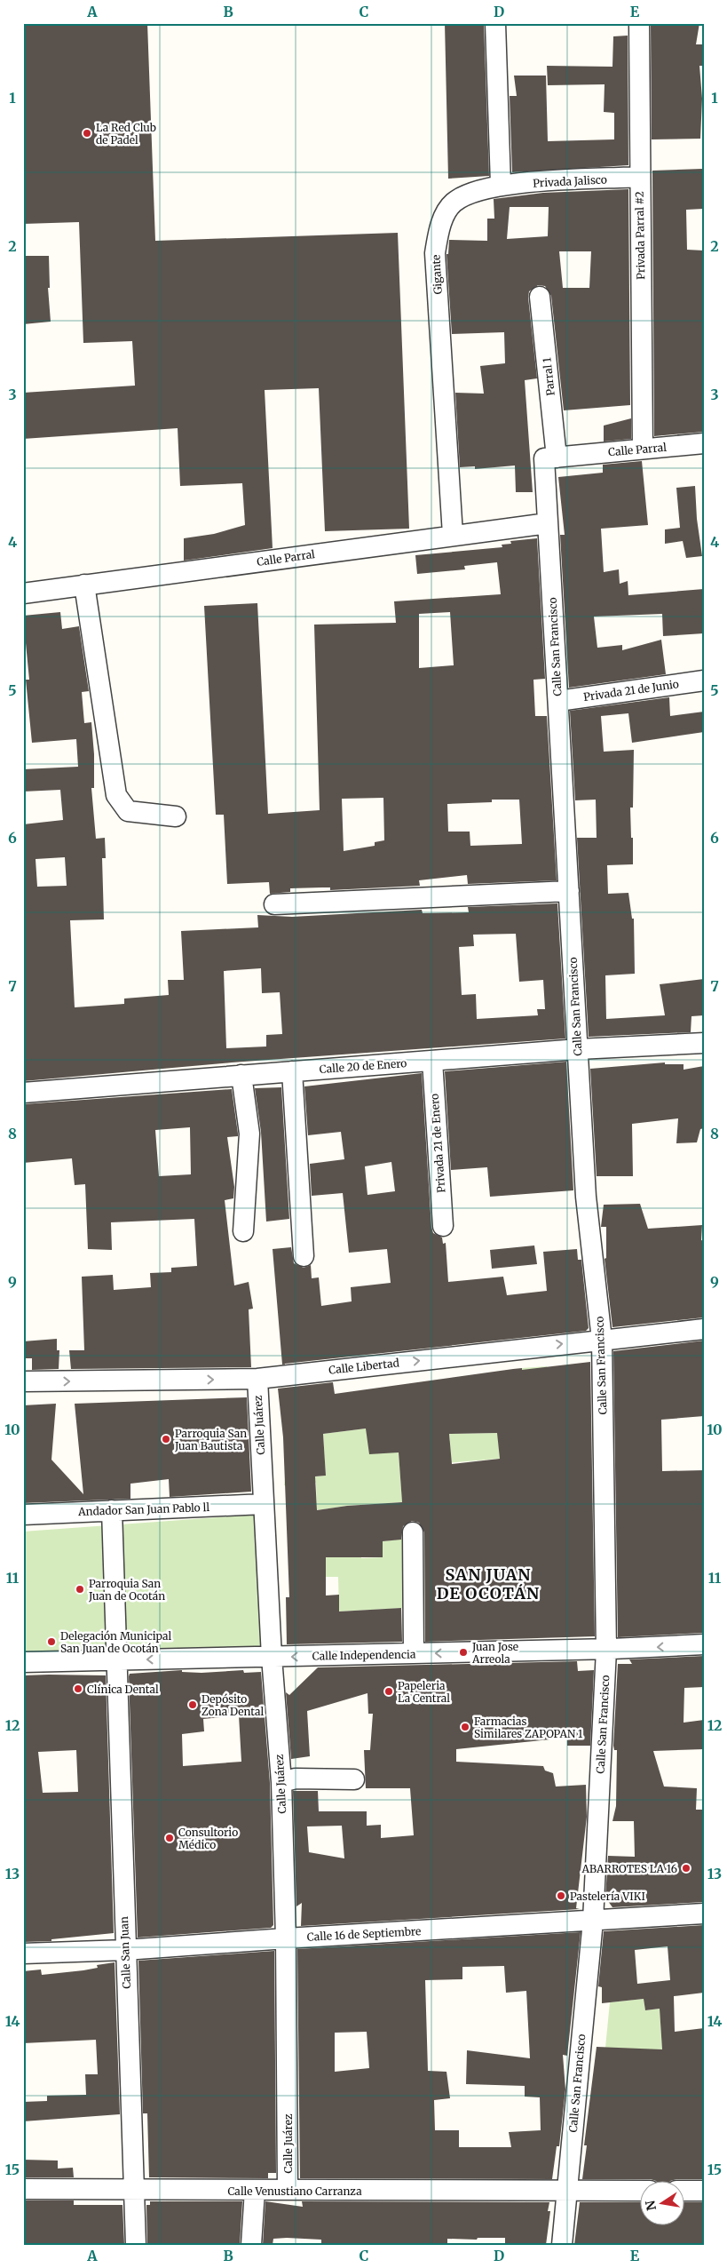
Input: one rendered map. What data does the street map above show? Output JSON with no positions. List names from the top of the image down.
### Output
{
  "streets": {
    "street": [
      "Privada Jalisco",
      "Privada Parral #2",
      "Gigante",
      "Parral 1",
      "Calle Parral",
      "Calle San Francisco",
      "Privada 21 de Junio",
      "Calle 20 de Enero",
      "Privada 21 de Enero",
      "Calle Libertad",
      "Calle Juárez",
      "Andador San Juan Pablo ll",
      "Calle Independencia",
      "Calle 16 de Septiembre",
      "Calle San Juan",
      "Calle Venustiano Carranza"
    ]
  },
  "crossings": [
    ["Privada Jalisco", "Privada Parral #2"],
    ["Privada Jalisco", "Gigante"],
    ["Privada Parral #2", "Calle Parral"],
    ["Gigante", "Calle Parral"],
    ["Parral 1", "Calle Parral"],
    ["Parral 1", "Calle San Francisco"],
    ["Calle Parral", "Calle San Francisco"],
    ["Calle San Francisco", "Privada 21 de Junio"],
    ["Calle San Francisco", "Calle 20 de Enero"],
    ["Calle San Francisco", "Calle Libertad"],
    ["Calle San Francisco", "Calle Independencia"],
    ["Calle San Francisco", "Calle 16 de Septiembre"],
    ["Calle San Francisco", "Calle Venustiano Carranza"],
    ["Calle 20 de Enero", "Privada 21 de Enero"],
    ["Calle Libertad", "Calle Juárez"],
    ["Calle Juárez", "Andador San Juan Pablo ll"],
    ["Calle Juárez", "Calle Independencia"],
    ["Calle Juárez", "Calle 16 de Septiembre"],
    ["Calle Juárez", "Calle Venustiano Carranza"],
    ["Andador San Juan Pablo ll", "Calle San Juan"],
    ["Calle Independencia", "Calle San Juan"],
    ["Calle 16 de Septiembre", "Calle San Juan"],
    ["Calle San Juan", "Calle Venustiano Carranza"]
  ],
  "one_way": ["Calle Libertad", "Calle Independencia"],
  "districts": ["SAN JUAN DE OCOTÁN"],
  "places": [
    "La Red Club de Padel",
    "Parroquia San Juan Bautista",
    "Parroquia San Juan de Ocotán",
    "Delegación Municipal San Juan de Ocotán",
    "Juan Jose Arreola",
    "Clínica Dental",
    "Papeleria La Central",
    "Depósito Zona Dental",
    "Farmacias Similares ZAPOPAN 1",
    "Consultorio Médico",
    "ABARROTES LA 16",
    "Pastelería VIKI"
  ],
  "north": "left",
  "grid": {
    "columns": [
      "A",
      "B",
      "C",
      "D",
      "E"
    ],
    "rows": [
      "1",
      "2",
      "3",
      "4",
      "5",
      "6",
      "7",
      "8",
      "9",
      "10",
      "11",
      "12",
      "13",
      "14",
      "15"
    ]
  }
}
